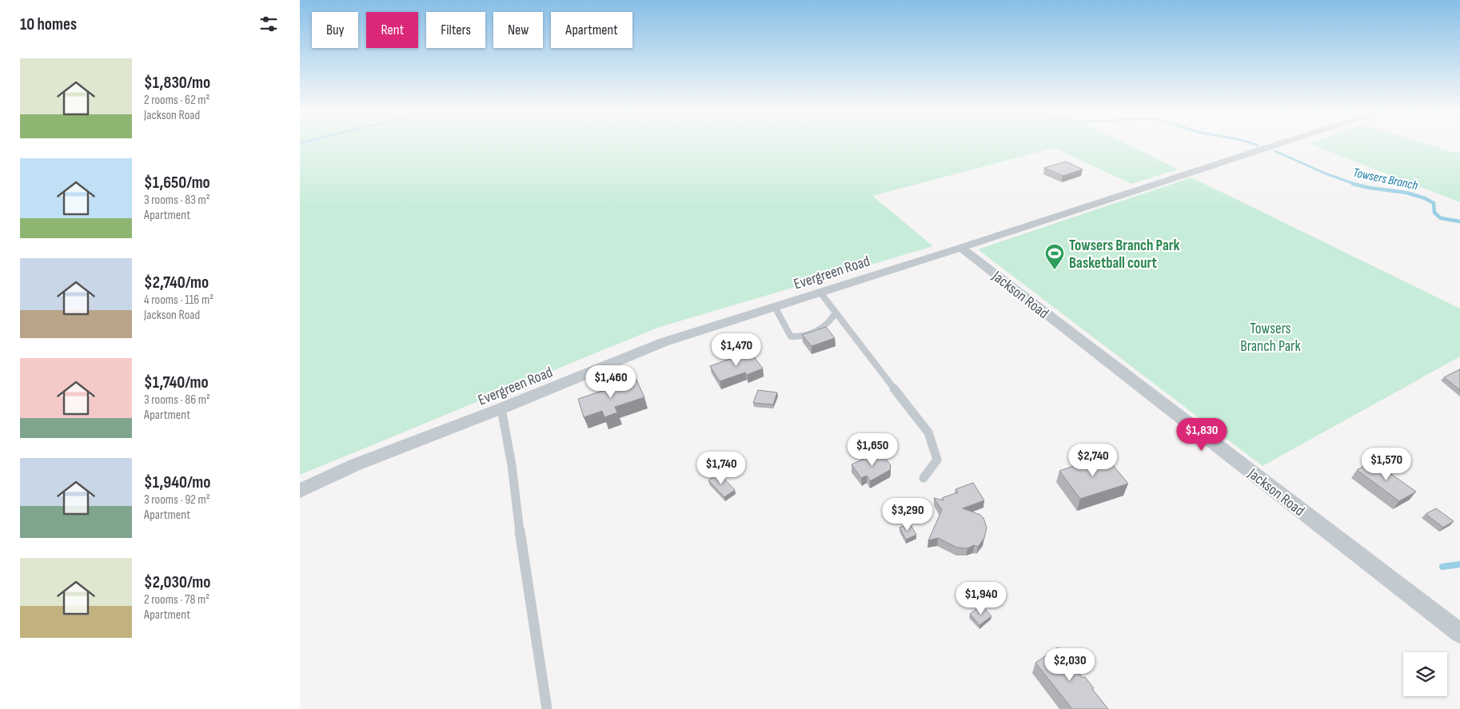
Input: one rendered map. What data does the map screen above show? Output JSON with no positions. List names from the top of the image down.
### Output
{
  "streets": {
    "street": ["Evergreen Road", "Jackson Road"]
  },
  "crossings": [
    ["Evergreen Road", "Jackson Road"]
  ],
  "water": ["Towsers Branch"],
  "parks": ["Towsers Branch Park"],
  "places": {
    "sports": ["Towsers Branch Park Basketball court"]
  },
  "page": {
    "heading": "10 homes",
    "chip": [
      "Buy",
      "Rent",
      "Filters",
      "New",
      "Apartment"
    ],
    "list": [
      {
        "name": "$1,830/mo",
        "note": "2 rooms · 62 m² · Jackson Road"
      },
      {
        "name": "$1,650/mo",
        "note": "3 rooms · 83 m² · Apartment"
      },
      {
        "name": "$2,740/mo",
        "note": "4 rooms · 116 m² · Jackson Road"
      },
      {
        "name": "$1,740/mo",
        "note": "3 rooms · 86 m² · Apartment"
      },
      {
        "name": "$1,940/mo",
        "note": "3 rooms · 92 m² · Apartment"
      },
      {
        "name": "$2,030/mo",
        "note": "2 rooms · 78 m² · Apartment"
      }
    ],
    "price": [
      "$1,470",
      "$1,460",
      "$1,830",
      "$1,650",
      "$2,740",
      "$1,570",
      "$1,740",
      "$3,290",
      "$1,940",
      "$2,030"
    ]
  }
}
